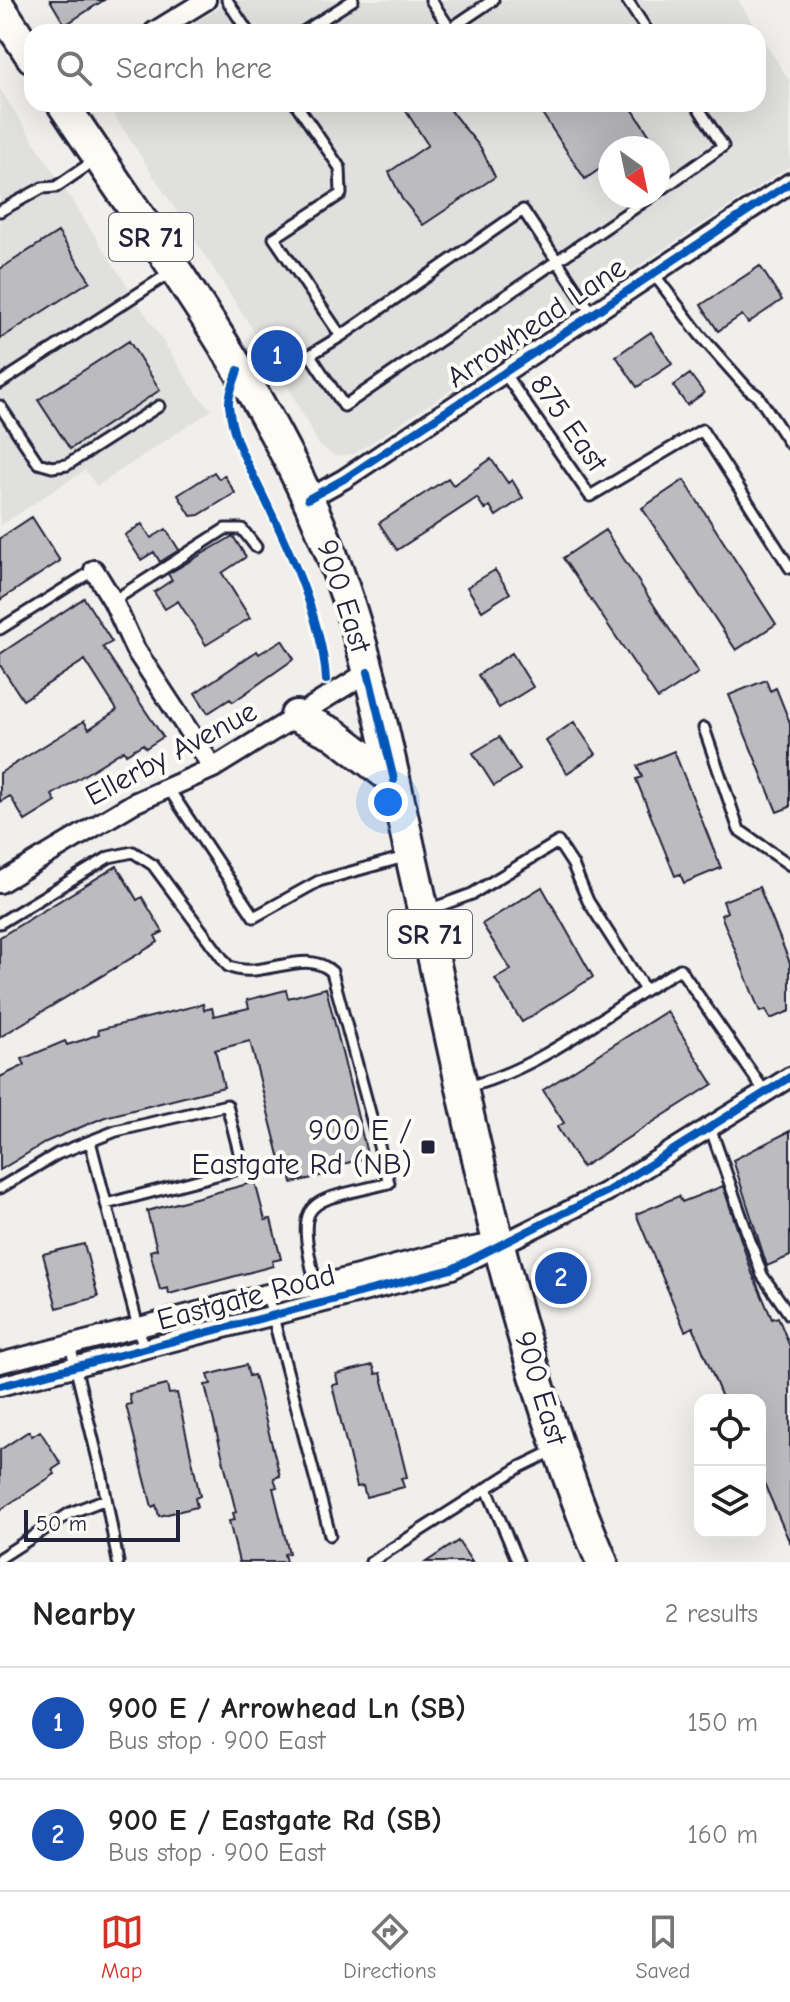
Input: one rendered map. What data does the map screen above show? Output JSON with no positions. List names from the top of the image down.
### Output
{
  "streets": {
    "main road": ["SR 71", "900 East"],
    "street": ["Arrowhead Lane", "Ellerby Avenue", "Eastgate Road"],
    "lane": ["875 East"]
  },
  "crossings": [
    ["Arrowhead Lane", "875 East"],
    ["Arrowhead Lane", "900 East"],
    ["900 East", "Ellerby Avenue"],
    ["900 East", "Eastgate Road"]
  ],
  "places": {
    "transit": ["900 E / Eastgate Rd (NB)"]
  },
  "scale_bar": "50 m",
  "north": "bottom right",
  "page": {
    "search": "Search here",
    "pins": ["1", "2"],
    "scale": "50 m",
    "heading": ["Nearby", "2 results"],
    "list": [
      {
        "mark": "1",
        "name": "900 E / Arrowhead Ln (SB)",
        "note": "Bus stop · 900 East",
        "value": "150 m"
      },
      {
        "mark": "2",
        "name": "900 E / Eastgate Rd (SB)",
        "note": "Bus stop · 900 East",
        "value": "160 m"
      }
    ],
    "nav": ["Map", "Directions", "Saved"]
  }
}
